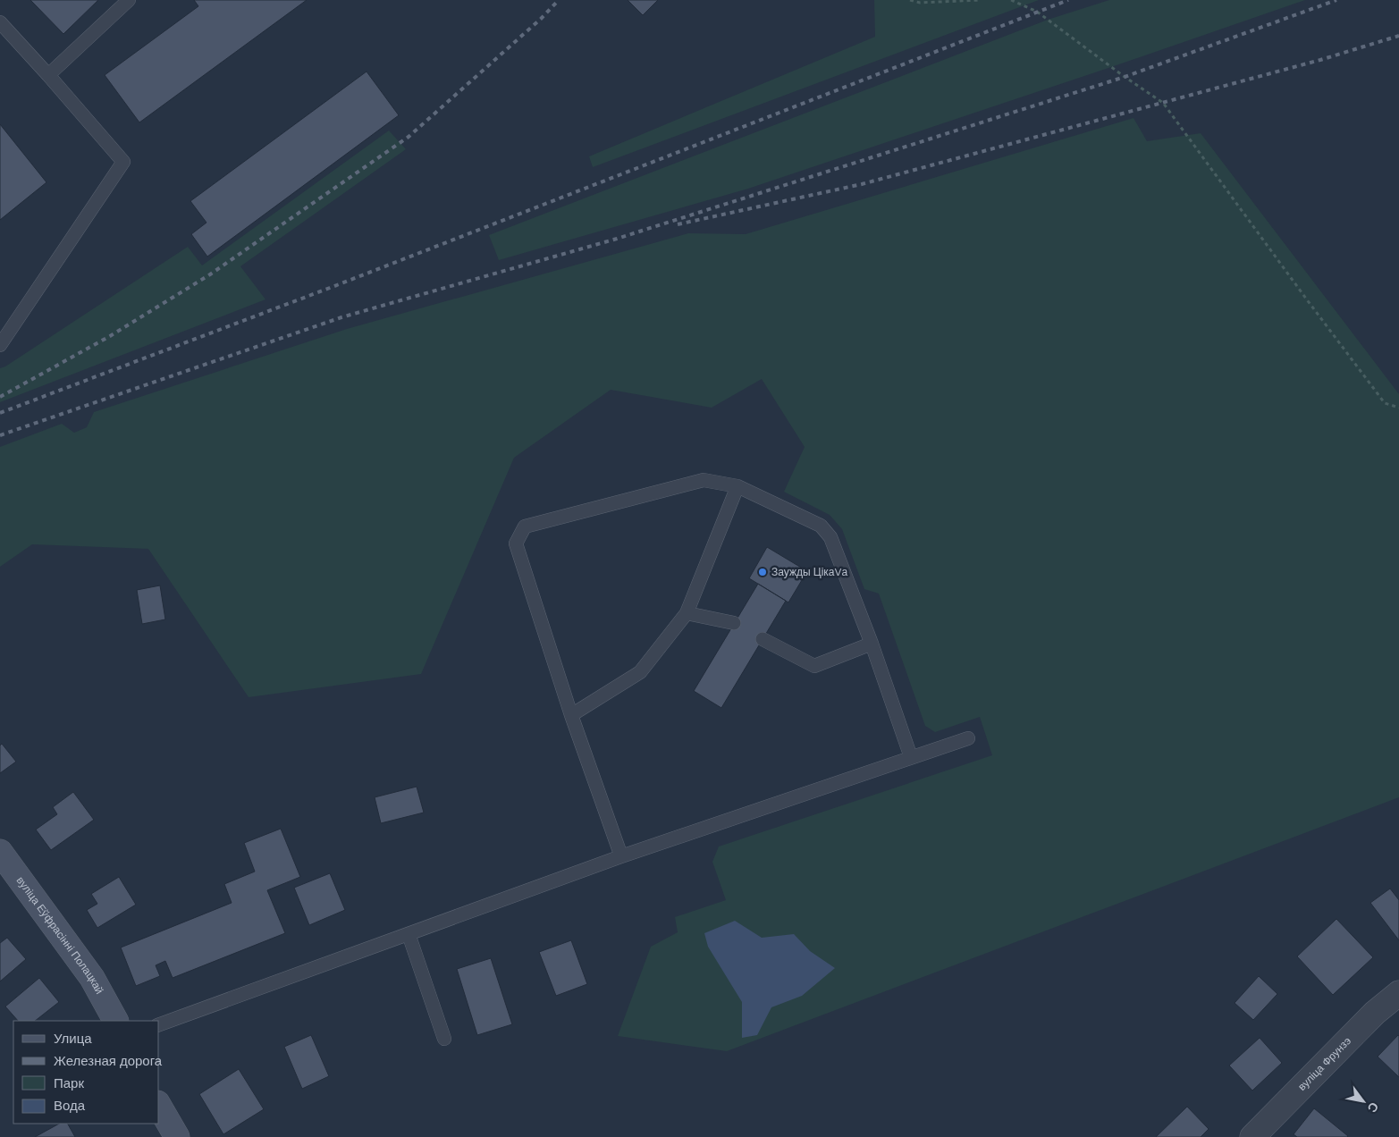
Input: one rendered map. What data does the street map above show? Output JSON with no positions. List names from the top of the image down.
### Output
{
  "streets": {
    "main road": ["вуліца Еўфрасінні Полацкай"],
    "street": ["вуліца Фрунзэ"]
  },
  "places": ["Заужды ЦікаVа"],
  "legend": [
    "Улица",
    "Железная дорога",
    "Парк",
    "Вода"
  ],
  "north": "bottom right"
}
